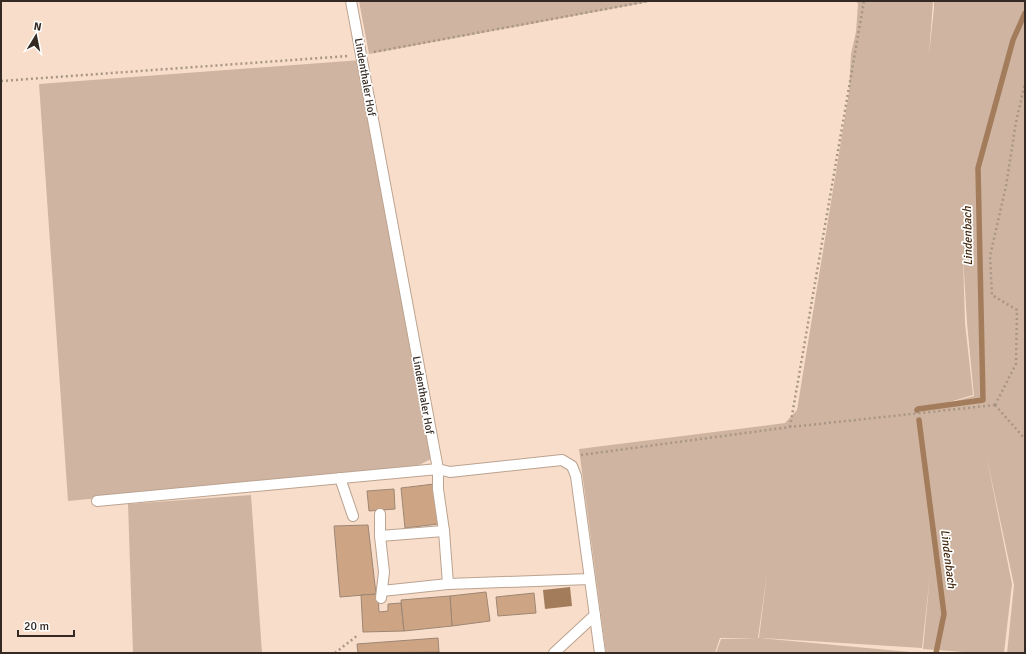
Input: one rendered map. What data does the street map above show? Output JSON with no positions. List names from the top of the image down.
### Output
{
  "streets": {
    "lane": ["Lindenthaler Hof"]
  },
  "water": ["Lindenbach"],
  "scale_bar": "20 m",
  "north": "top"
}
